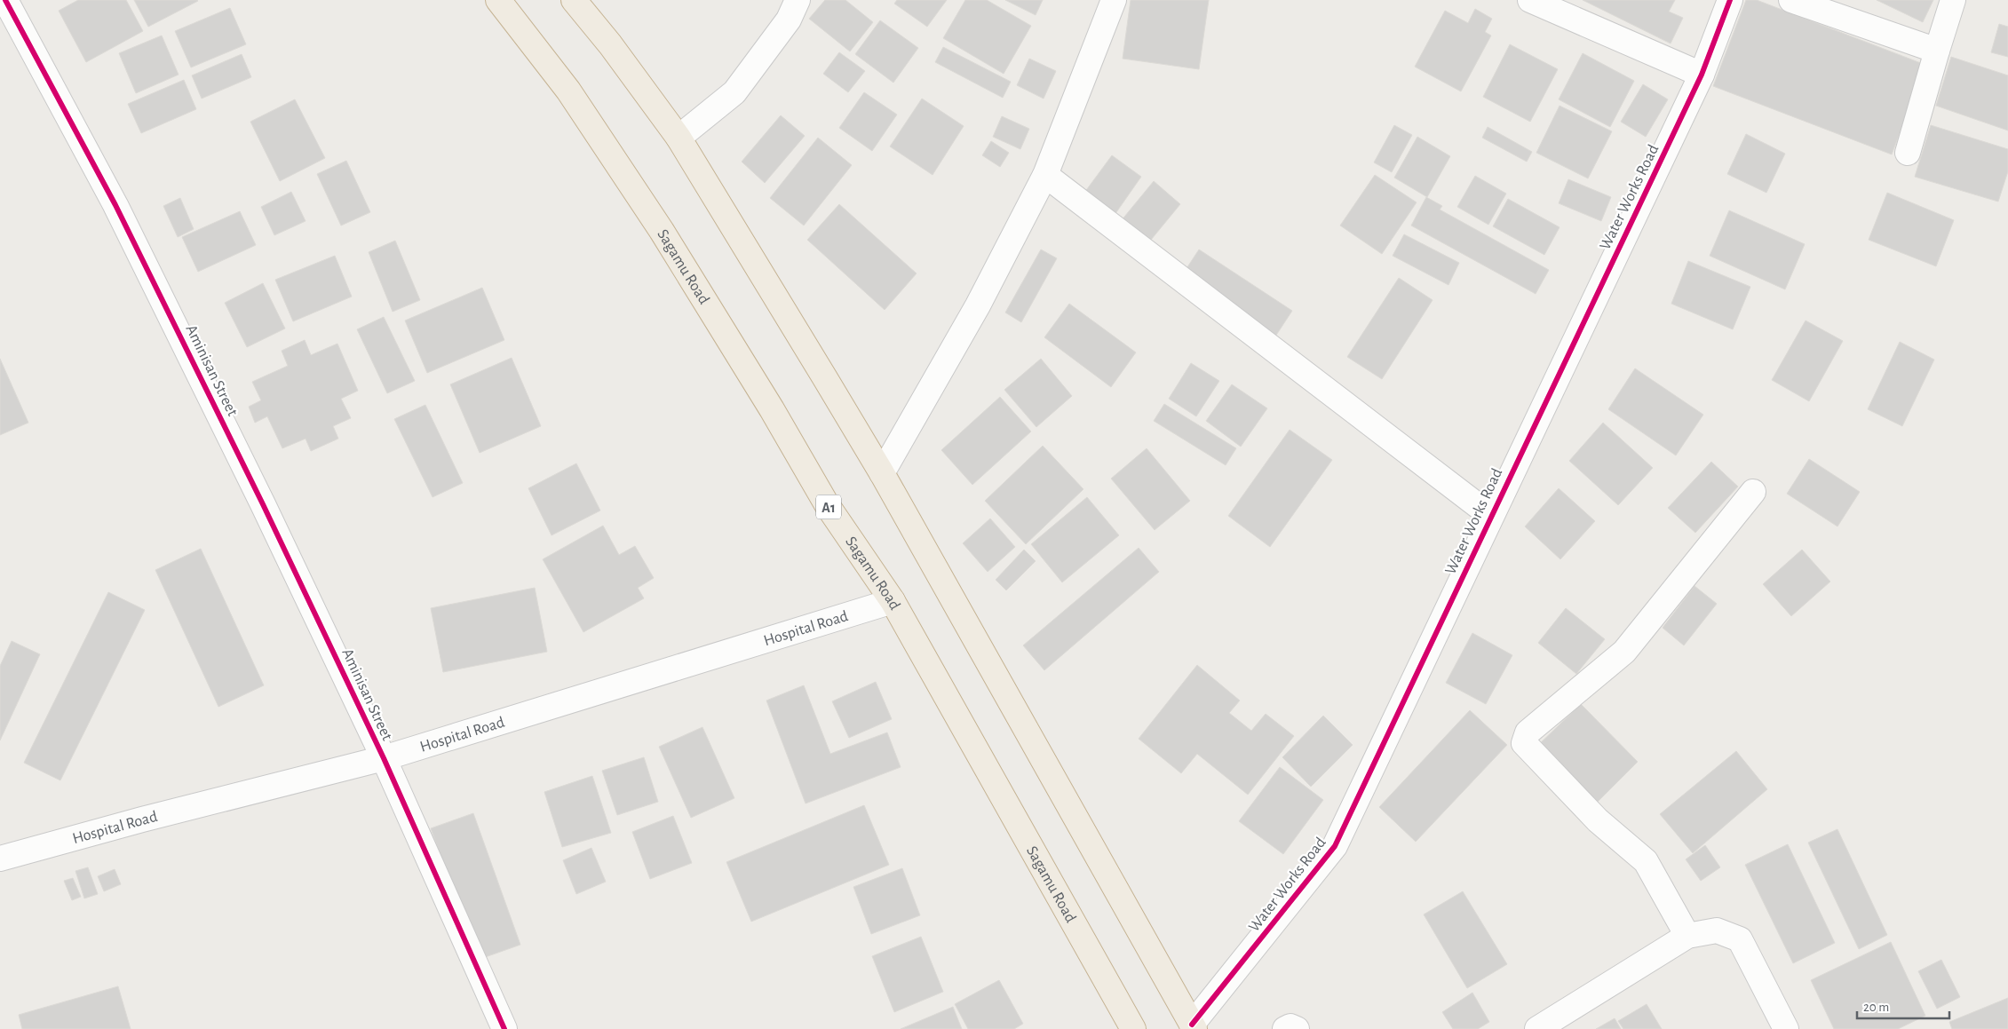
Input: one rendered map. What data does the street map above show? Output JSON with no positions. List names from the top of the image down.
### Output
{
  "streets": {
    "highway": ["Sagamu Road", "A1"],
    "street": ["Water Works Road", "Aminisan Street", "Hospital Road"]
  },
  "crossings": [
    ["Sagamu Road", "Hospital Road"],
    ["Aminisan Street", "Hospital Road"]
  ],
  "scale_bar": "20 m"
}
